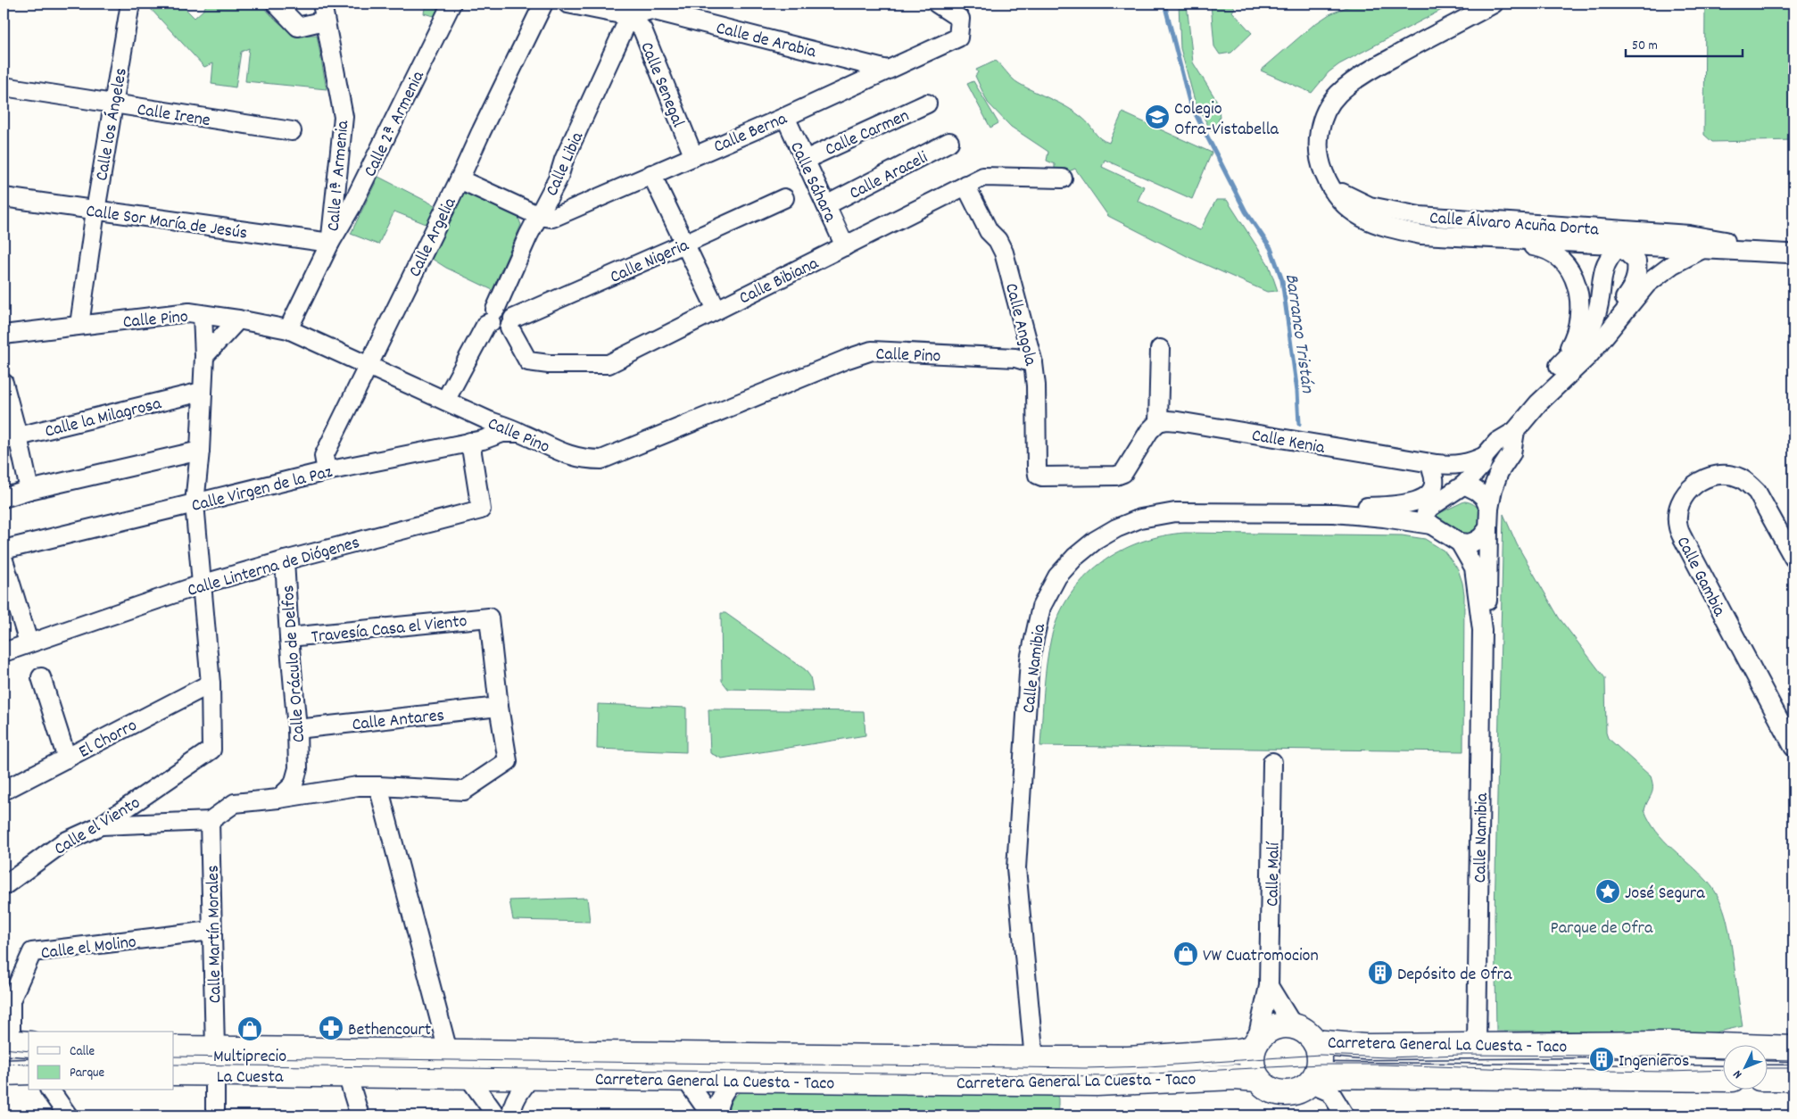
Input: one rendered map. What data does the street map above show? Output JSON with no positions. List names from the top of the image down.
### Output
{
  "streets": {
    "main road": ["Carretera General La Cuesta - Taco"],
    "street": [
      "Calle de Arabia",
      "Calle Senegal",
      "Calle Irene",
      "Calle 2ª Armenia",
      "Calle los Ángeles",
      "Calle Berna",
      "Calle Carmen",
      "Calle Libia",
      "Calle Araceli",
      "Calle 1ª Armenia",
      "Calle Sáhara",
      "Calle Sor María de Jesús",
      "Calle Álvaro Acuña Dorta",
      "Calle Argelia",
      "Calle Nigeria",
      "Calle Bibiana",
      "Calle Pino",
      "Calle Angola",
      "Calle la Milagrosa",
      "Calle Kenia",
      "Calle Virgen de la Paz",
      "Calle Linterna de Diógenes",
      "Calle Gambia",
      "Travesía Casa el Viento",
      "Calle Oráculo de Delfos",
      "Calle Namibia",
      "Calle Antares",
      "El Chorro",
      "Calle el Viento",
      "Calle Malí",
      "Calle Martín Morales",
      "Calle el Molino"
    ]
  },
  "crossings": [
    ["Calle de Arabia", "Calle Senegal"],
    ["Calle de Arabia", "Calle Berna"],
    ["Calle de Arabia", "Calle Libia"],
    ["Calle Senegal", "Calle Berna"],
    ["Calle Senegal", "Calle Libia"],
    ["Calle Irene", "Calle los Ángeles"],
    ["Calle 2ª Armenia", "Calle 1ª Armenia"],
    ["Calle 2ª Armenia", "Calle Sor María de Jesús"],
    ["Calle 2ª Armenia", "Calle Pino"],
    ["Calle los Ángeles", "Calle Sor María de Jesús"],
    ["Calle los Ángeles", "Calle Pino"],
    ["Calle Berna", "Calle Libia"],
    ["Calle Berna", "Calle Sáhara"],
    ["Calle Carmen", "Calle Sáhara"],
    ["Calle Libia", "Calle Pino"],
    ["Calle Araceli", "Calle Sáhara"],
    ["Calle 1ª Armenia", "Calle Sor María de Jesús"],
    ["Calle Sáhara", "Calle Bibiana"],
    ["Calle Argelia", "Calle Pino"],
    ["Calle Argelia", "Calle Virgen de la Paz"],
    ["Calle Nigeria", "Calle Bibiana"],
    ["Calle Bibiana", "Calle Angola"],
    ["Calle Pino", "Calle Angola"],
    ["Calle Pino", "Calle Virgen de la Paz"],
    ["Calle Angola", "Calle Kenia"],
    ["Calle Kenia", "Calle Namibia"],
    ["Calle Virgen de la Paz", "Calle Linterna de Diógenes"],
    ["Calle Linterna de Diógenes", "Calle Oráculo de Delfos"],
    ["Travesía Casa el Viento", "Calle Oráculo de Delfos"],
    ["Travesía Casa el Viento", "Calle Antares"],
    ["Calle Oráculo de Delfos", "Calle Antares"],
    ["Calle Namibia", "Carretera General La Cuesta - Taco"],
    ["El Chorro", "Calle el Viento"],
    ["Calle Malí", "Carretera General La Cuesta - Taco"],
    ["Calle Martín Morales", "Calle el Molino"],
    ["Calle Martín Morales", "Carretera General La Cuesta - Taco"]
  ],
  "water": ["Barranco Tristán"],
  "parks": ["Parque de Ofra"],
  "places": {
    "school or university": ["Colegio Ofra-Vistabella"],
    "place": ["José Segura"],
    "shop": ["VW Cuatromocion", "Multiprecio La Cuesta"],
    "building": ["Depósito de Ofra", "Ingenieros"],
    "pharmacy": ["Bethencourt"]
  },
  "legend": ["Calle", "Parque"],
  "scale_bar": "50 m",
  "north": "bottom left"
}
